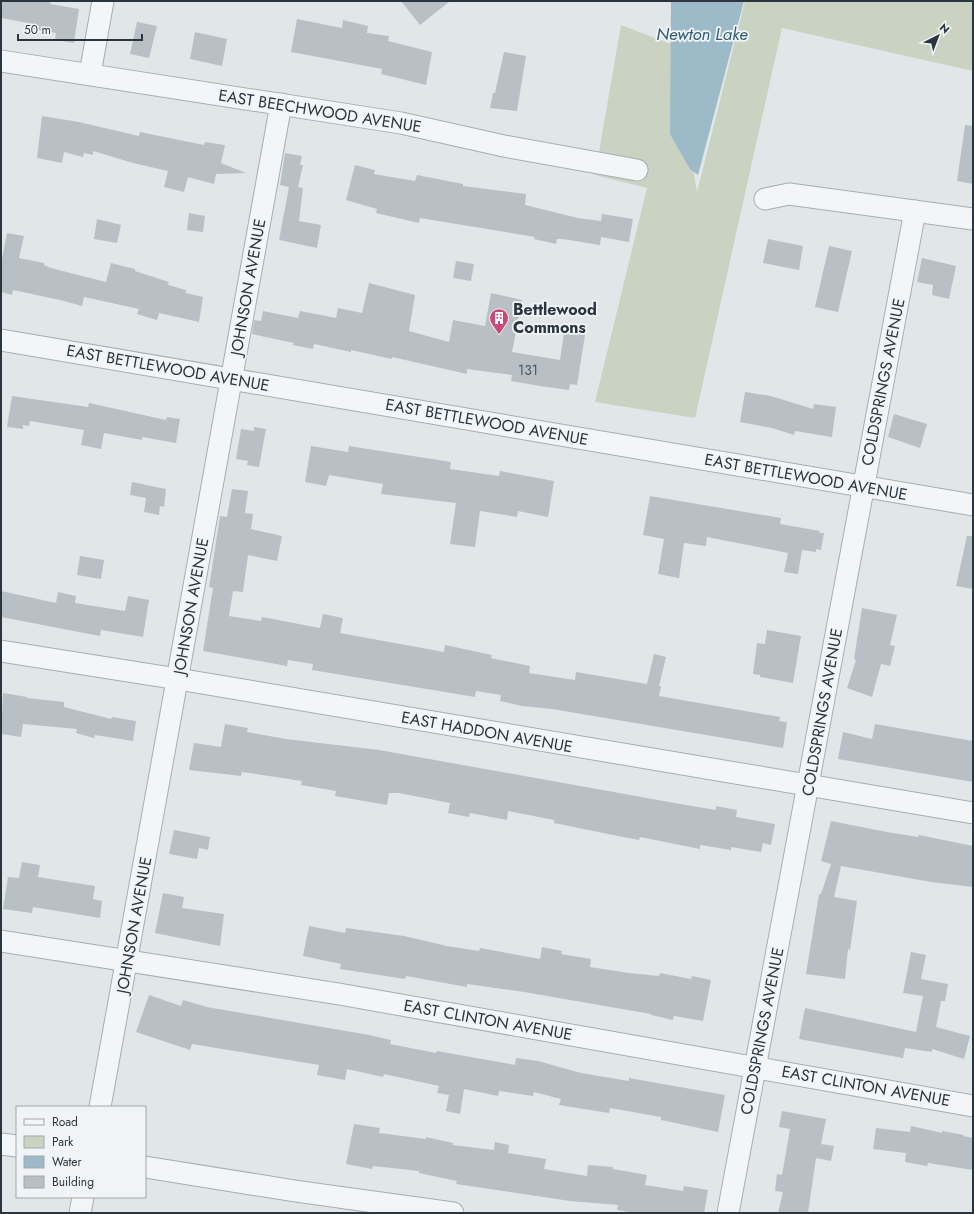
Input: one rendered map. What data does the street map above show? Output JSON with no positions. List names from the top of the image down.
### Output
{
  "streets": {
    "street": [
      "EAST BEECHWOOD AVENUE",
      "JOHNSON AVENUE",
      "EAST BETTLEWOOD AVENUE",
      "COLDSPRINGS AVENUE",
      "EAST HADDON AVENUE",
      "EAST CLINTON AVENUE"
    ]
  },
  "crossings": [
    ["EAST BEECHWOOD AVENUE", "JOHNSON AVENUE"],
    ["JOHNSON AVENUE", "EAST BETTLEWOOD AVENUE"],
    ["JOHNSON AVENUE", "EAST HADDON AVENUE"],
    ["JOHNSON AVENUE", "EAST CLINTON AVENUE"],
    ["EAST BETTLEWOOD AVENUE", "COLDSPRINGS AVENUE"],
    ["COLDSPRINGS AVENUE", "EAST HADDON AVENUE"],
    ["COLDSPRINGS AVENUE", "EAST CLINTON AVENUE"]
  ],
  "water": ["Newton Lake"],
  "places": {
    "building": ["Bettlewood Commons"]
  },
  "house_numbers": ["131"],
  "legend": [
    "Road",
    "Park",
    "Water",
    "Building"
  ],
  "scale_bar": "50 m",
  "north": "top right"
}
